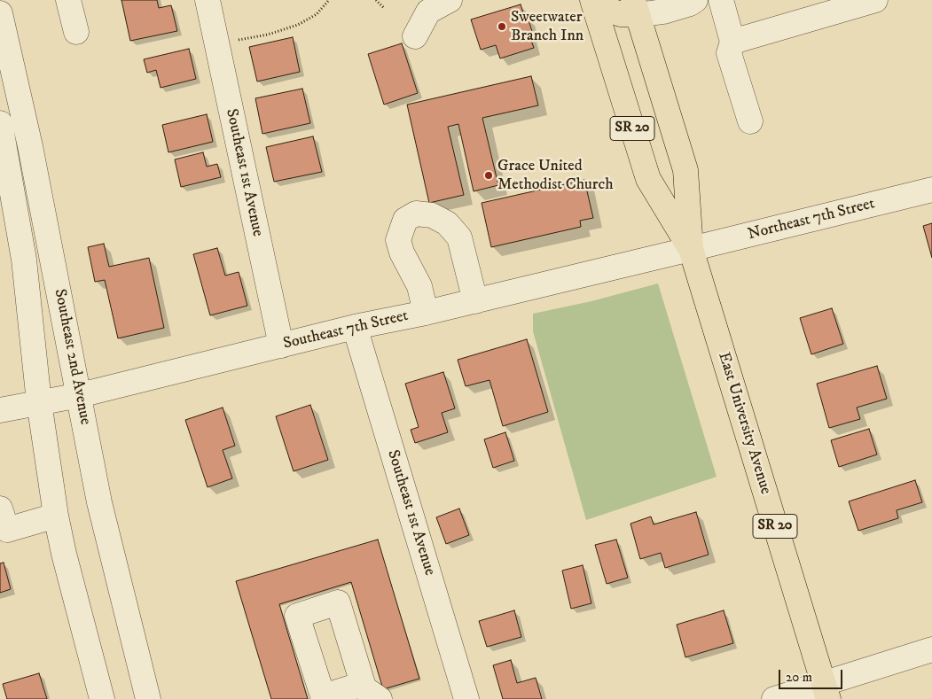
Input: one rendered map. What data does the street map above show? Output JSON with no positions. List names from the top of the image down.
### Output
{
  "streets": {
    "main road": ["SR 20", "East University Avenue"],
    "street": [
      "Southeast 1st Avenue",
      "Northeast 7th Street",
      "Southeast 7th Street",
      "Southeast 2nd Avenue"
    ]
  },
  "crossings": [
    ["Southeast 1st Avenue", "Southeast 7th Street"],
    ["Northeast 7th Street", "Southeast 7th Street"],
    ["Northeast 7th Street", "East University Avenue"],
    ["Southeast 7th Street", "Southeast 2nd Avenue"],
    ["Southeast 7th Street", "East University Avenue"]
  ],
  "places": ["Sweetwater Branch Inn", "Grace United Methodist Church"],
  "scale_bar": "20 m"
}
